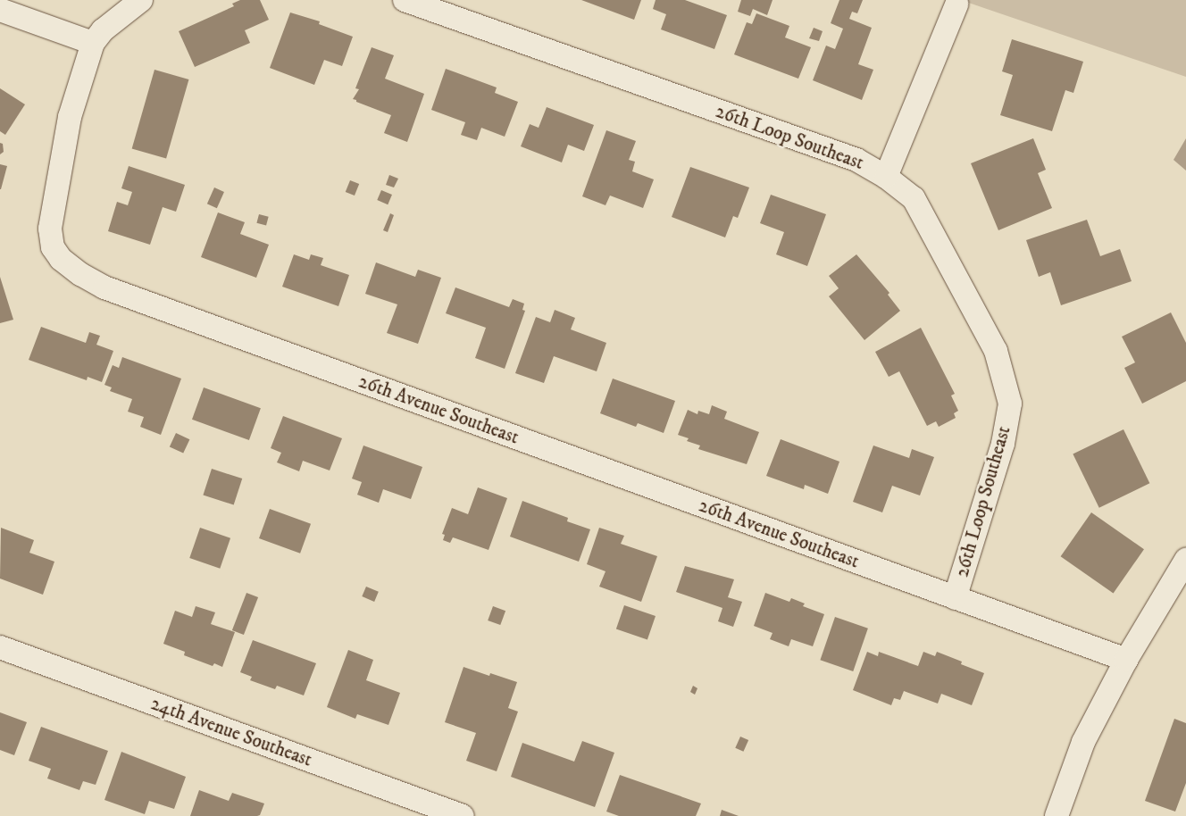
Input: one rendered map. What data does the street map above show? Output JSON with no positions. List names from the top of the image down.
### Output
{
  "streets": {
    "street": ["26th Loop Southeast", "26th Avenue Southeast", "24th Avenue Southeast"]
  },
  "crossings": [
    ["26th Loop Southeast", "26th Avenue Southeast"]
  ]
}
